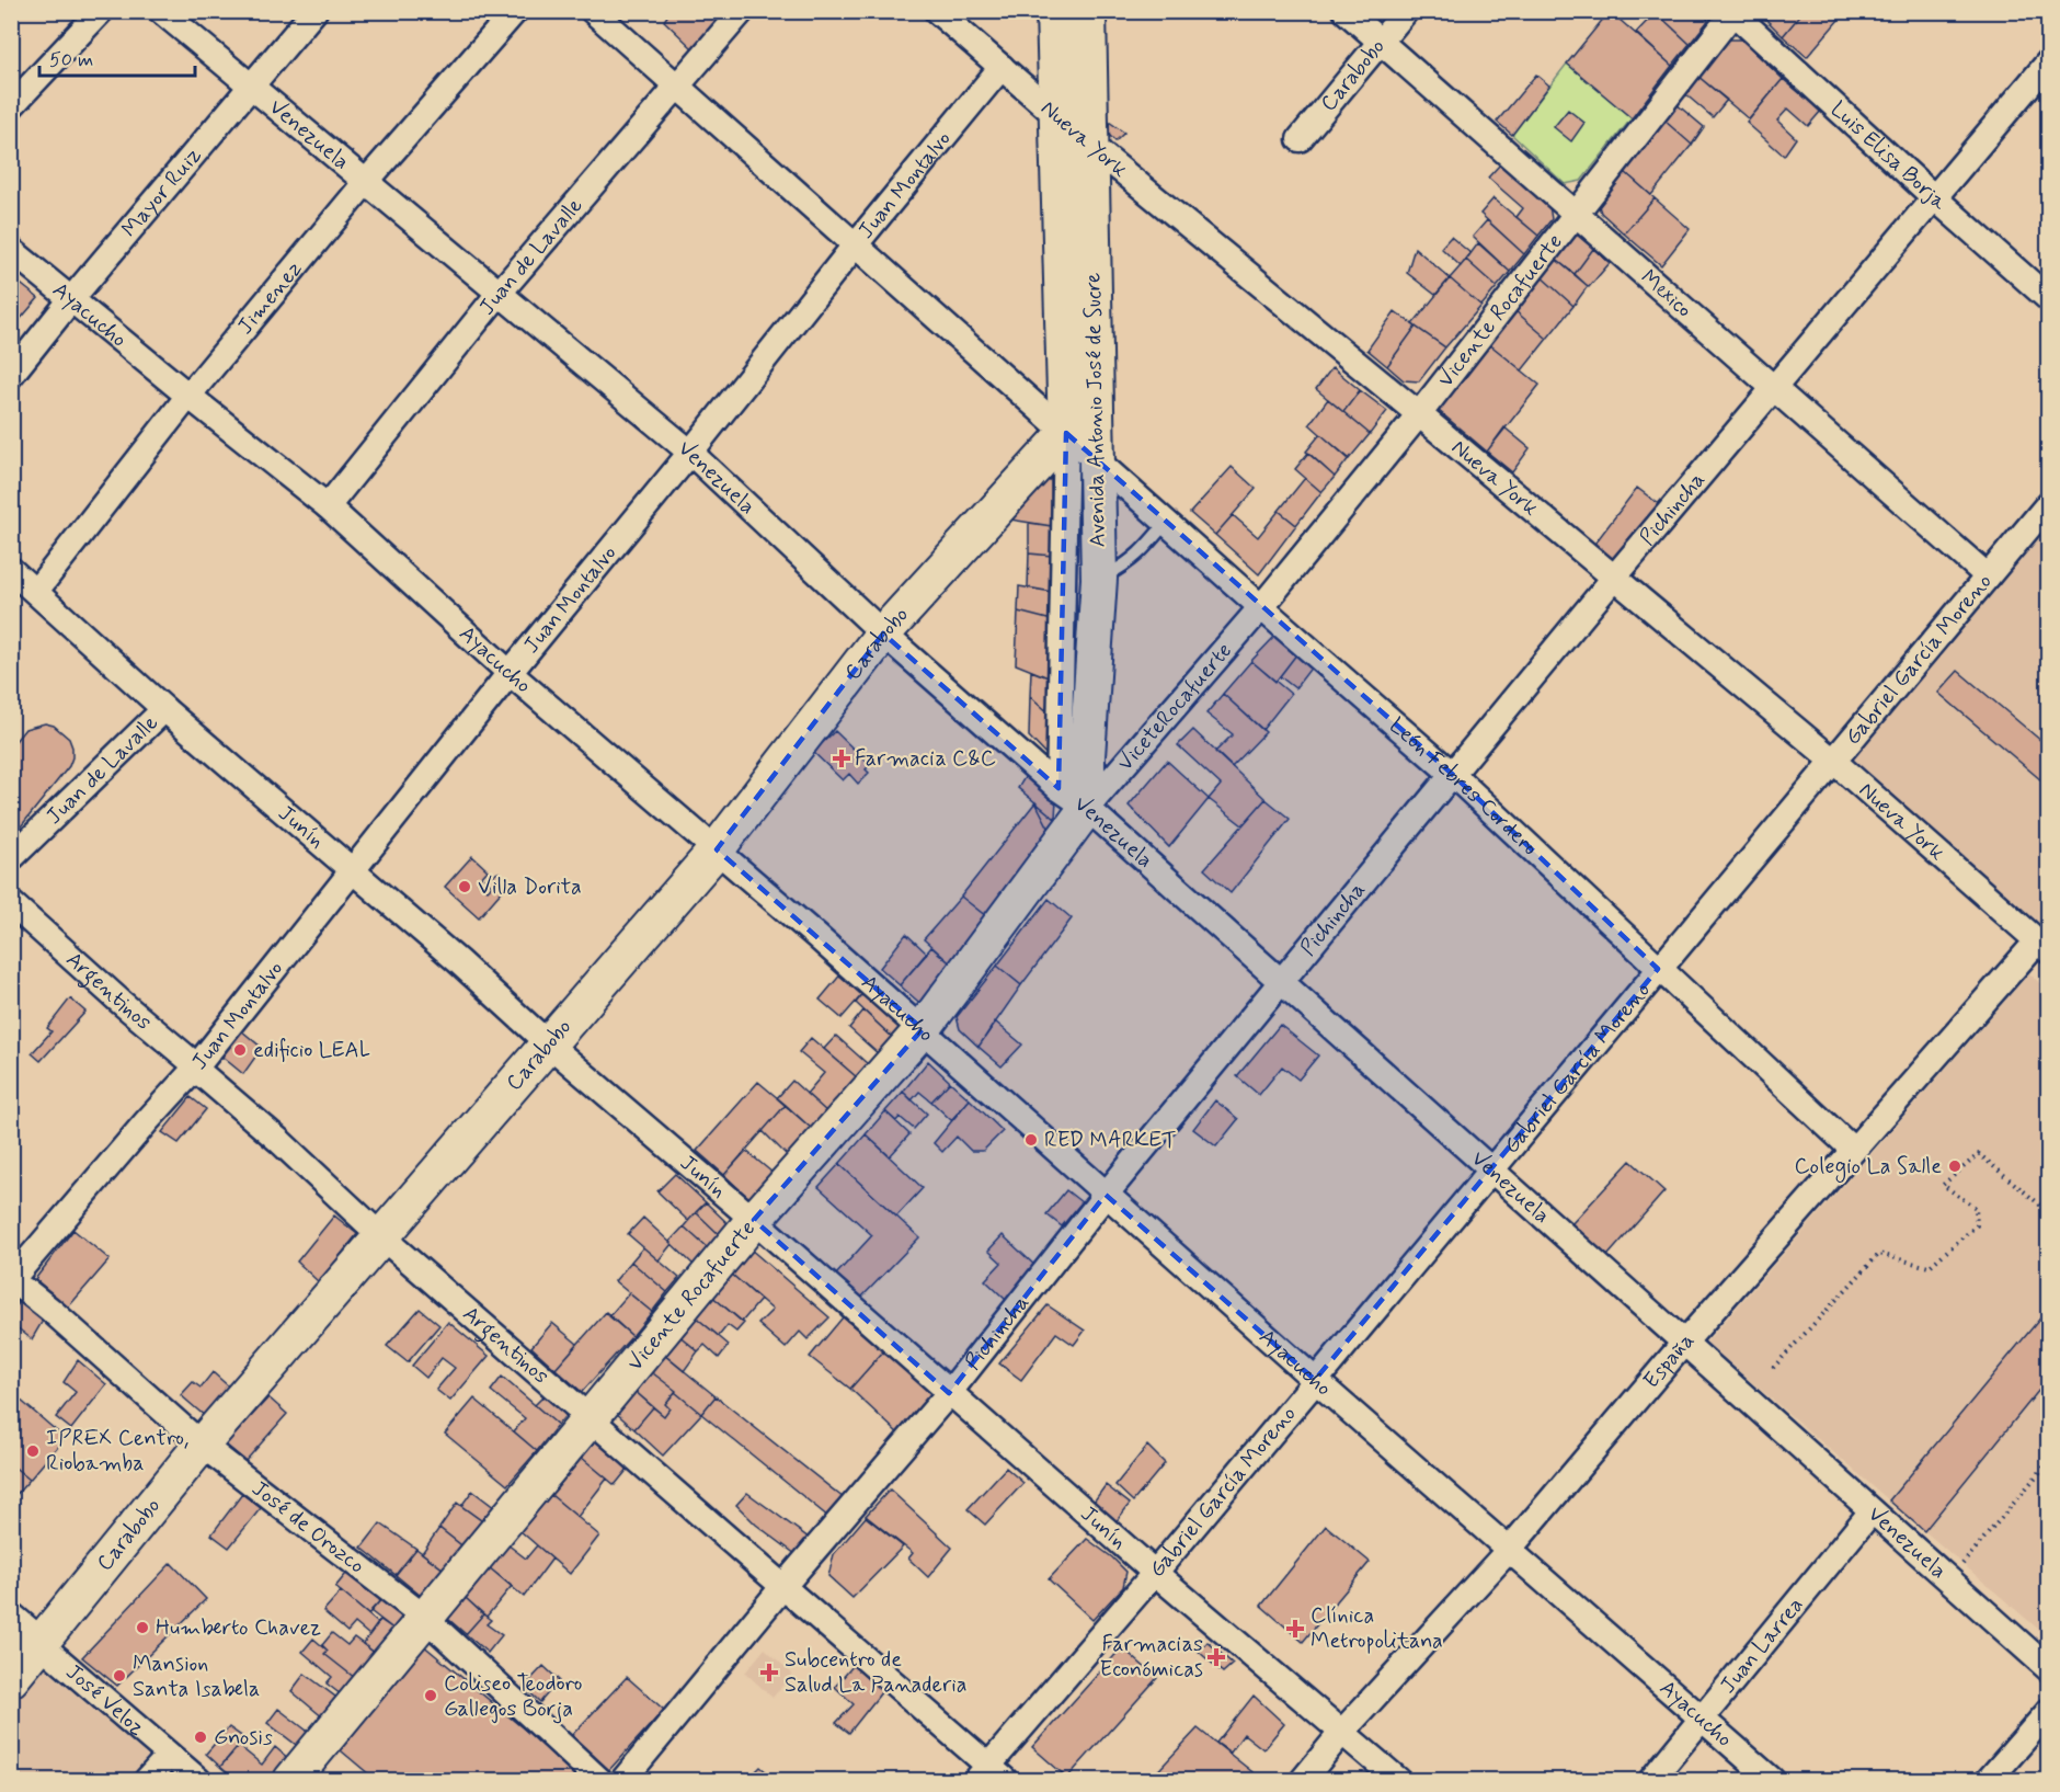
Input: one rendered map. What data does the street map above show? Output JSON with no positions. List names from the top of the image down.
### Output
{
  "streets": {
    "main road": ["Carabobo", "Vicente Rocafuerte", "Avenida Antonio José de Sucre"],
    "street": [
      "Venezuela",
      "Nueva York",
      "Luis Elisa Borja",
      "Juan Montalvo",
      "Mayor Ruiz",
      "Juan de Lavalle",
      "Mexico",
      "Jimenez",
      "Ayacucho",
      "Pichincha",
      "Gabriel García Moreno",
      "ViceteRocafuerte",
      "León Febres Cordero",
      "Junín",
      "Argentinos",
      "España",
      "José de Orozco",
      "Juan Larrea",
      "José Veloz"
    ]
  },
  "crossings": [
    ["Carabobo", "Venezuela"],
    ["Carabobo", "Mexico"],
    ["Carabobo", "Ayacucho"],
    ["Carabobo", "Avenida Antonio José de Sucre"],
    ["Carabobo", "León Febres Cordero"],
    ["Carabobo", "Junín"],
    ["Carabobo", "Argentinos"],
    ["Carabobo", "José de Orozco"],
    ["Carabobo", "José Veloz"],
    ["Venezuela", "Juan Montalvo"],
    ["Venezuela", "Mayor Ruiz"],
    ["Venezuela", "Juan de Lavalle"],
    ["Venezuela", "Jimenez"],
    ["Venezuela", "Vicente Rocafuerte"],
    ["Venezuela", "Avenida Antonio José de Sucre"],
    ["Venezuela", "Pichincha"],
    ["Venezuela", "Gabriel García Moreno"],
    ["Venezuela", "ViceteRocafuerte"],
    ["Venezuela", "España"],
    ["Venezuela", "Juan Larrea"],
    ["Nueva York", "Juan Montalvo"],
    ["Nueva York", "Vicente Rocafuerte"],
    ["Nueva York", "Avenida Antonio José de Sucre"],
    ["Nueva York", "Pichincha"],
    ["Nueva York", "Gabriel García Moreno"],
    ["Nueva York", "España"],
    ["Luis Elisa Borja", "Vicente Rocafuerte"],
    ["Luis Elisa Borja", "Pichincha"],
    ["Juan Montalvo", "Ayacucho"],
    ["Juan Montalvo", "León Febres Cordero"],
    ["Juan Montalvo", "Junín"],
    ["Juan Montalvo", "Argentinos"],
    ["Juan Montalvo", "José de Orozco"],
    ["Mayor Ruiz", "Ayacucho"],
    ["Juan de Lavalle", "Ayacucho"],
    ["Juan de Lavalle", "León Febres Cordero"],
    ["Juan de Lavalle", "Junín"],
    ["Mexico", "Vicente Rocafuerte"],
    ["Mexico", "Pichincha"],
    ["Mexico", "Gabriel García Moreno"],
    ["Jimenez", "Ayacucho"],
    ["Jimenez", "Junín"],
    ["Vicente Rocafuerte", "Ayacucho"],
    ["Vicente Rocafuerte", "Avenida Antonio José de Sucre"],
    ["Vicente Rocafuerte", "ViceteRocafuerte"],
    ["Vicente Rocafuerte", "León Febres Cordero"],
    ["Vicente Rocafuerte", "Junín"],
    ["Vicente Rocafuerte", "Argentinos"],
    ["Vicente Rocafuerte", "José de Orozco"],
    ["Ayacucho", "Pichincha"],
    ["Ayacucho", "Gabriel García Moreno"],
    ["Ayacucho", "España"],
    ["Ayacucho", "Juan Larrea"],
    ["Avenida Antonio José de Sucre", "ViceteRocafuerte"],
    ["Avenida Antonio José de Sucre", "León Febres Cordero"],
    ["Pichincha", "León Febres Cordero"],
    ["Pichincha", "Junín"],
    ["Pichincha", "Argentinos"],
    ["Gabriel García Moreno", "León Febres Cordero"],
    ["Gabriel García Moreno", "Junín"],
    ["Gabriel García Moreno", "Argentinos"],
    ["ViceteRocafuerte", "León Febres Cordero"],
    ["León Febres Cordero", "España"],
    ["Junín", "España"]
  ],
  "places": {
    "health": [
      "Farmacia C&C",
      "Clínica Metropolitana",
      "Farmacias Económicas",
      "Subcentro de Salud La Panaderia"
    ],
    "other": [
      "Villa Dorita",
      "edificio LEAL",
      "RED MARKET",
      "Colegio La Salle",
      "IPREX Centro, Riobamba",
      "Humberto Chavez",
      "Mansion Santa Isabela",
      "Coliseo Teodoro Gallegos Borja",
      "Gnosis"
    ]
  },
  "scale_bar": "50 m"
}
